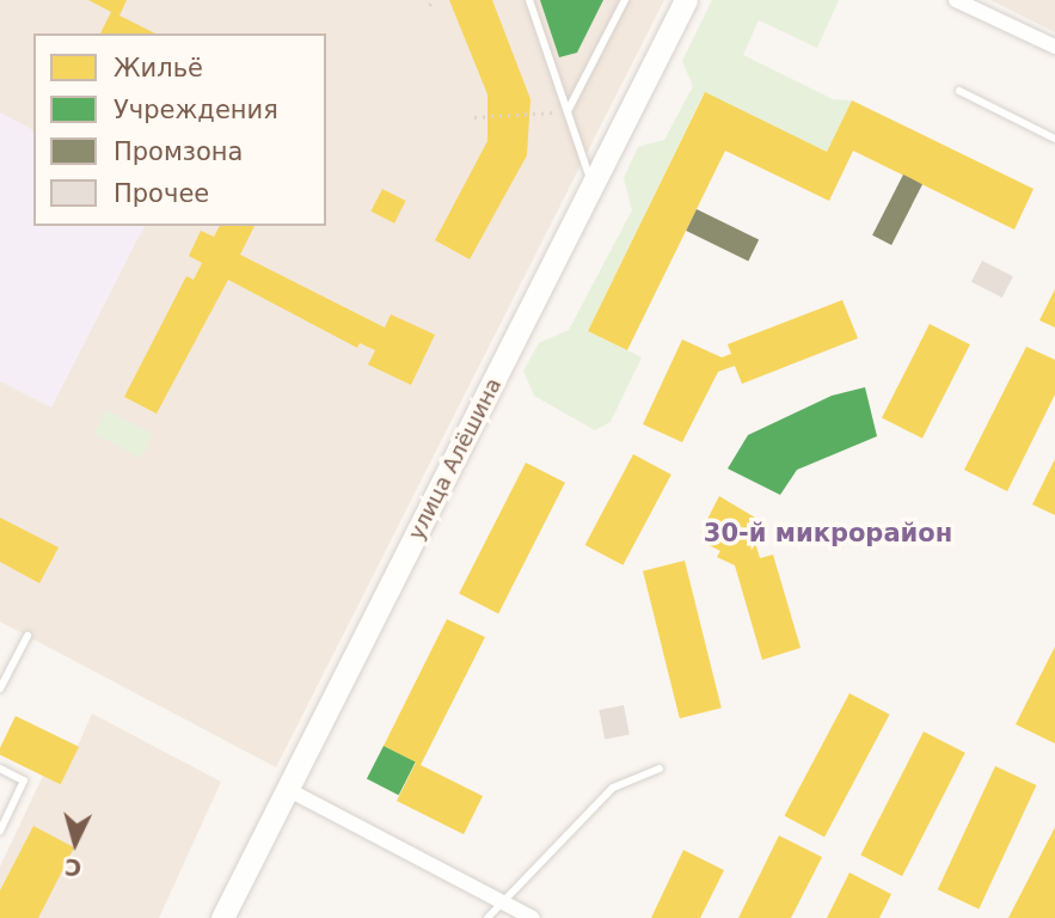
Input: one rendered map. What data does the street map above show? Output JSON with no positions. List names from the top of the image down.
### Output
{
  "streets": {
    "street": ["улица Алёшина"]
  },
  "districts": ["30-й микрорайон"],
  "legend": [
    "Жильё",
    "Учреждения",
    "Промзона",
    "Прочее"
  ],
  "north": "bottom"
}
